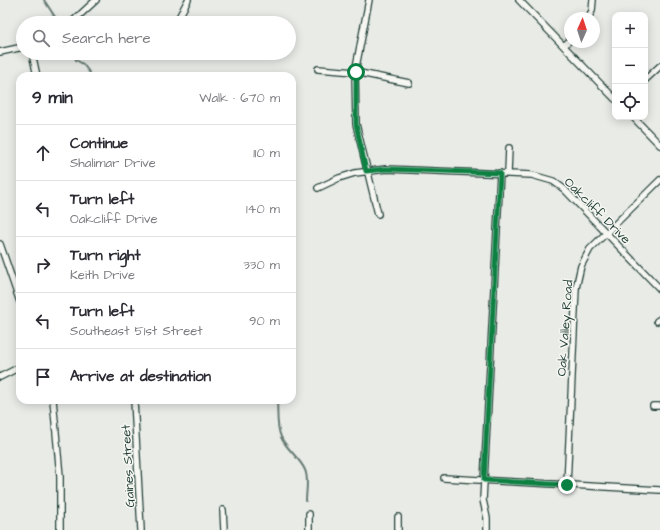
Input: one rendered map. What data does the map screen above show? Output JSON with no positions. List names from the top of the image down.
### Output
{
  "streets": {
    "street": ["Oakcliff Drive", "Oak Valley Road", "Gaines Street"]
  },
  "crossings": [
    ["Oakcliff Drive", "Oak Valley Road"]
  ],
  "north": "top",
  "page": {
    "map_buttons": ["+", "−"],
    "search": "Search here",
    "heading": ["9 min", "Walk · 670 m"],
    "list": [
      ["Continue", "Shalimar Drive", "110 m"],
      ["Turn left", "Oakcliff Drive", "140 m"],
      ["Turn right", "Keith Drive", "330 m"],
      ["Turn left", "Southeast 51st Street", "90 m"],
      "Arrive at destination"
    ]
  }
}
